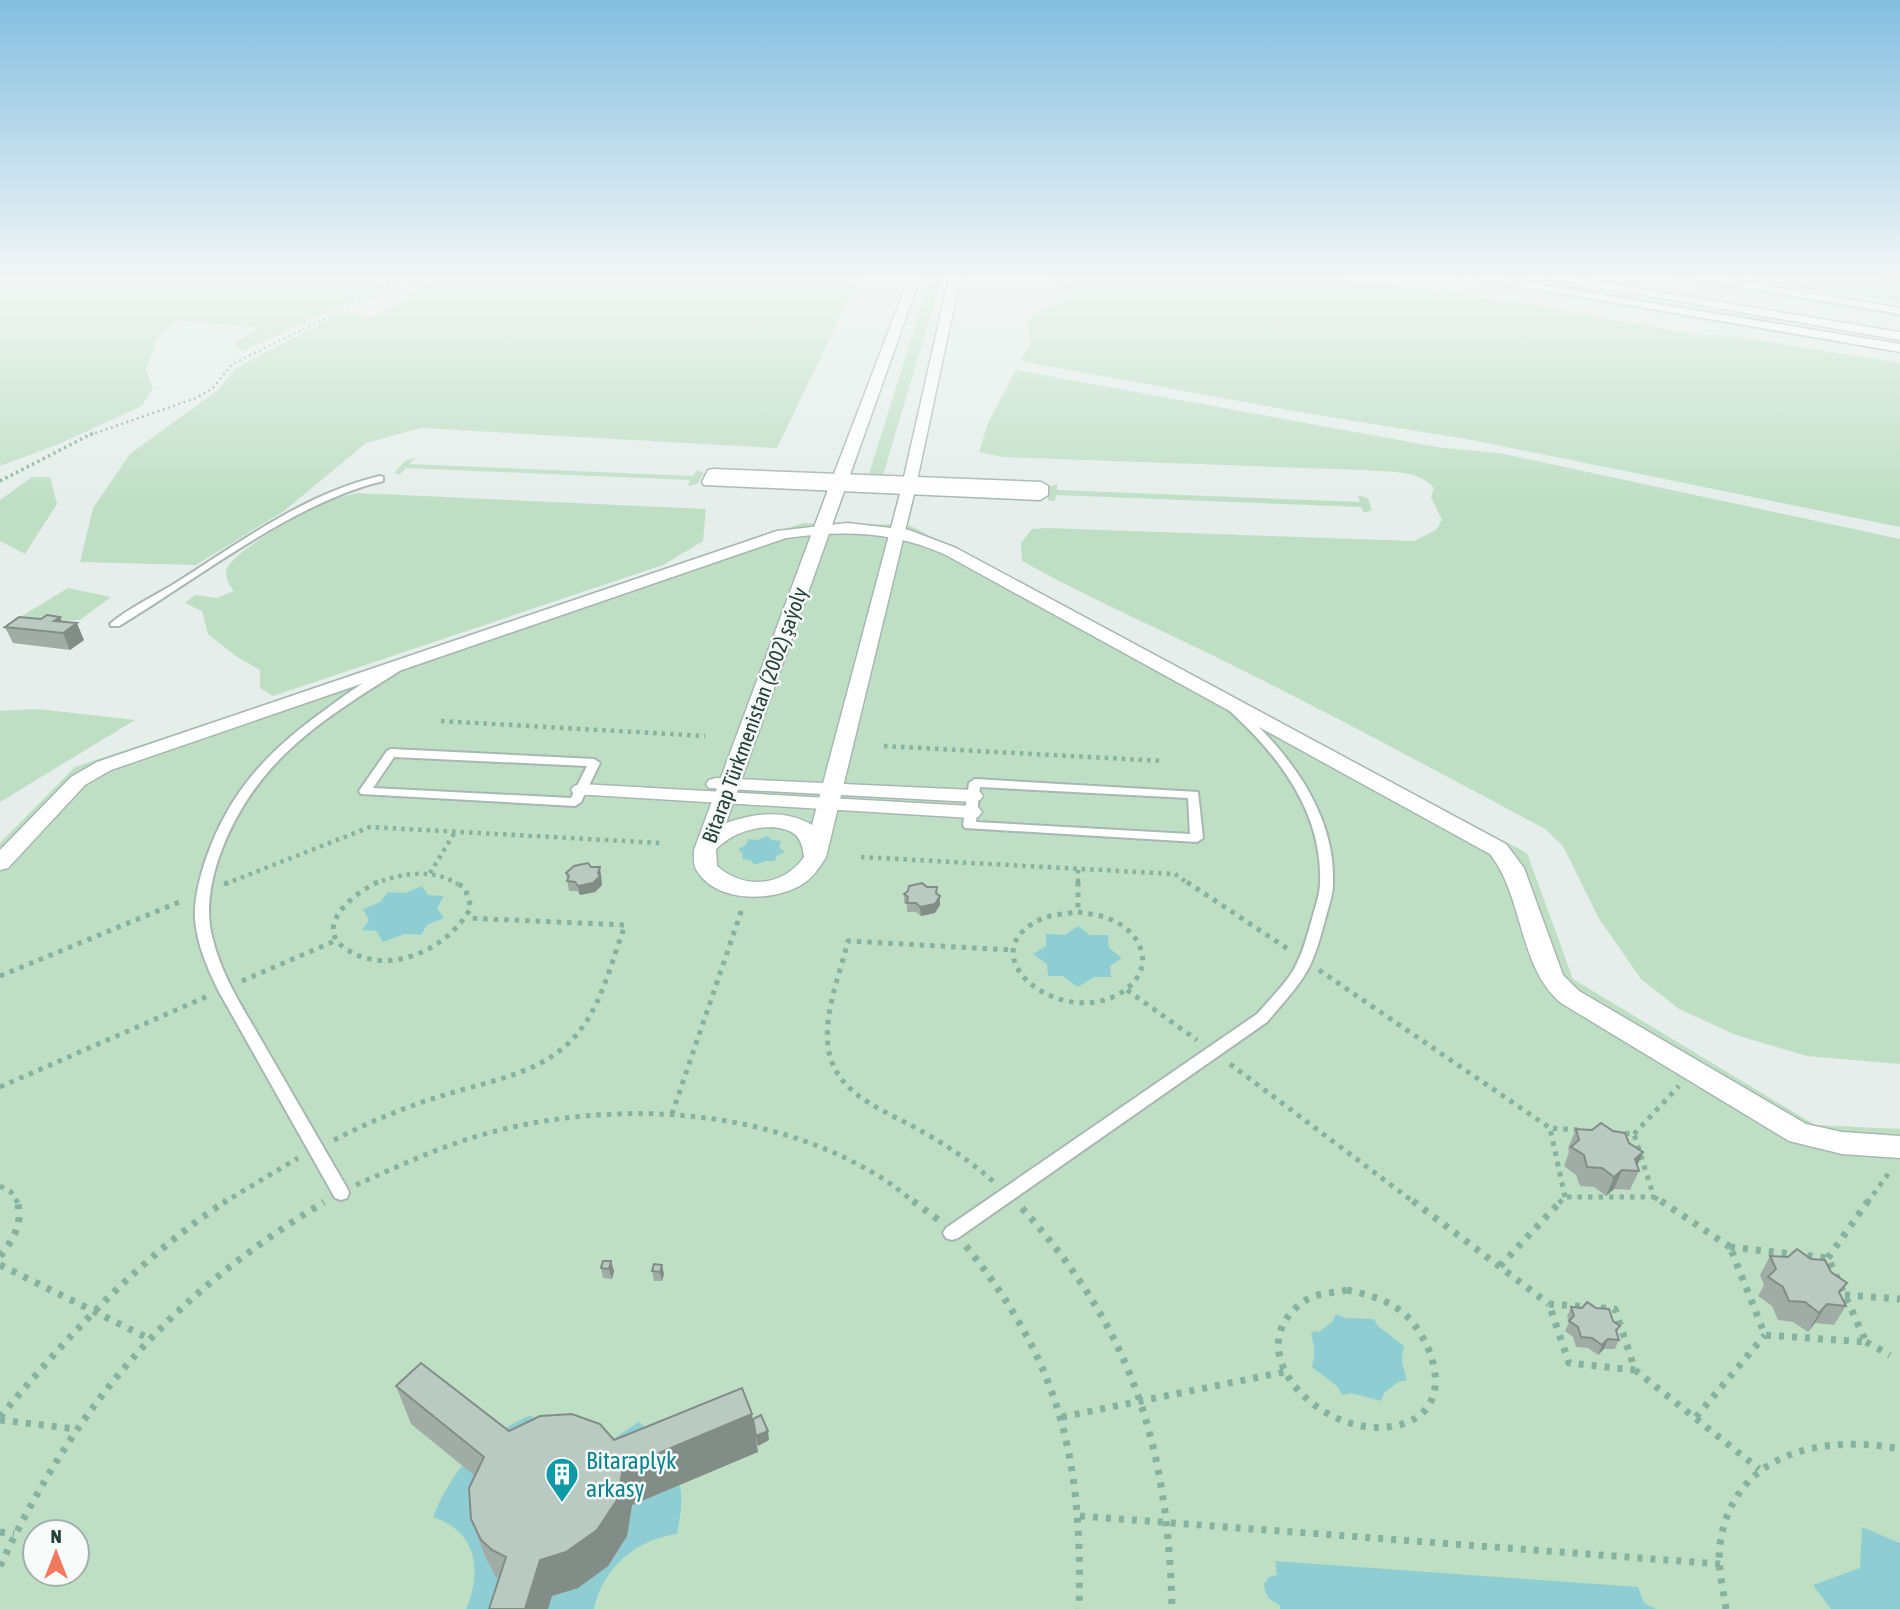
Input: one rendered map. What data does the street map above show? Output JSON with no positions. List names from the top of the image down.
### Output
{
  "streets": {
    "street": ["Bitarap Türkmenistan (2002) şaýoly"]
  },
  "places": {
    "building": ["Bitaraplyk arkasy"]
  },
  "north": "top"
}
